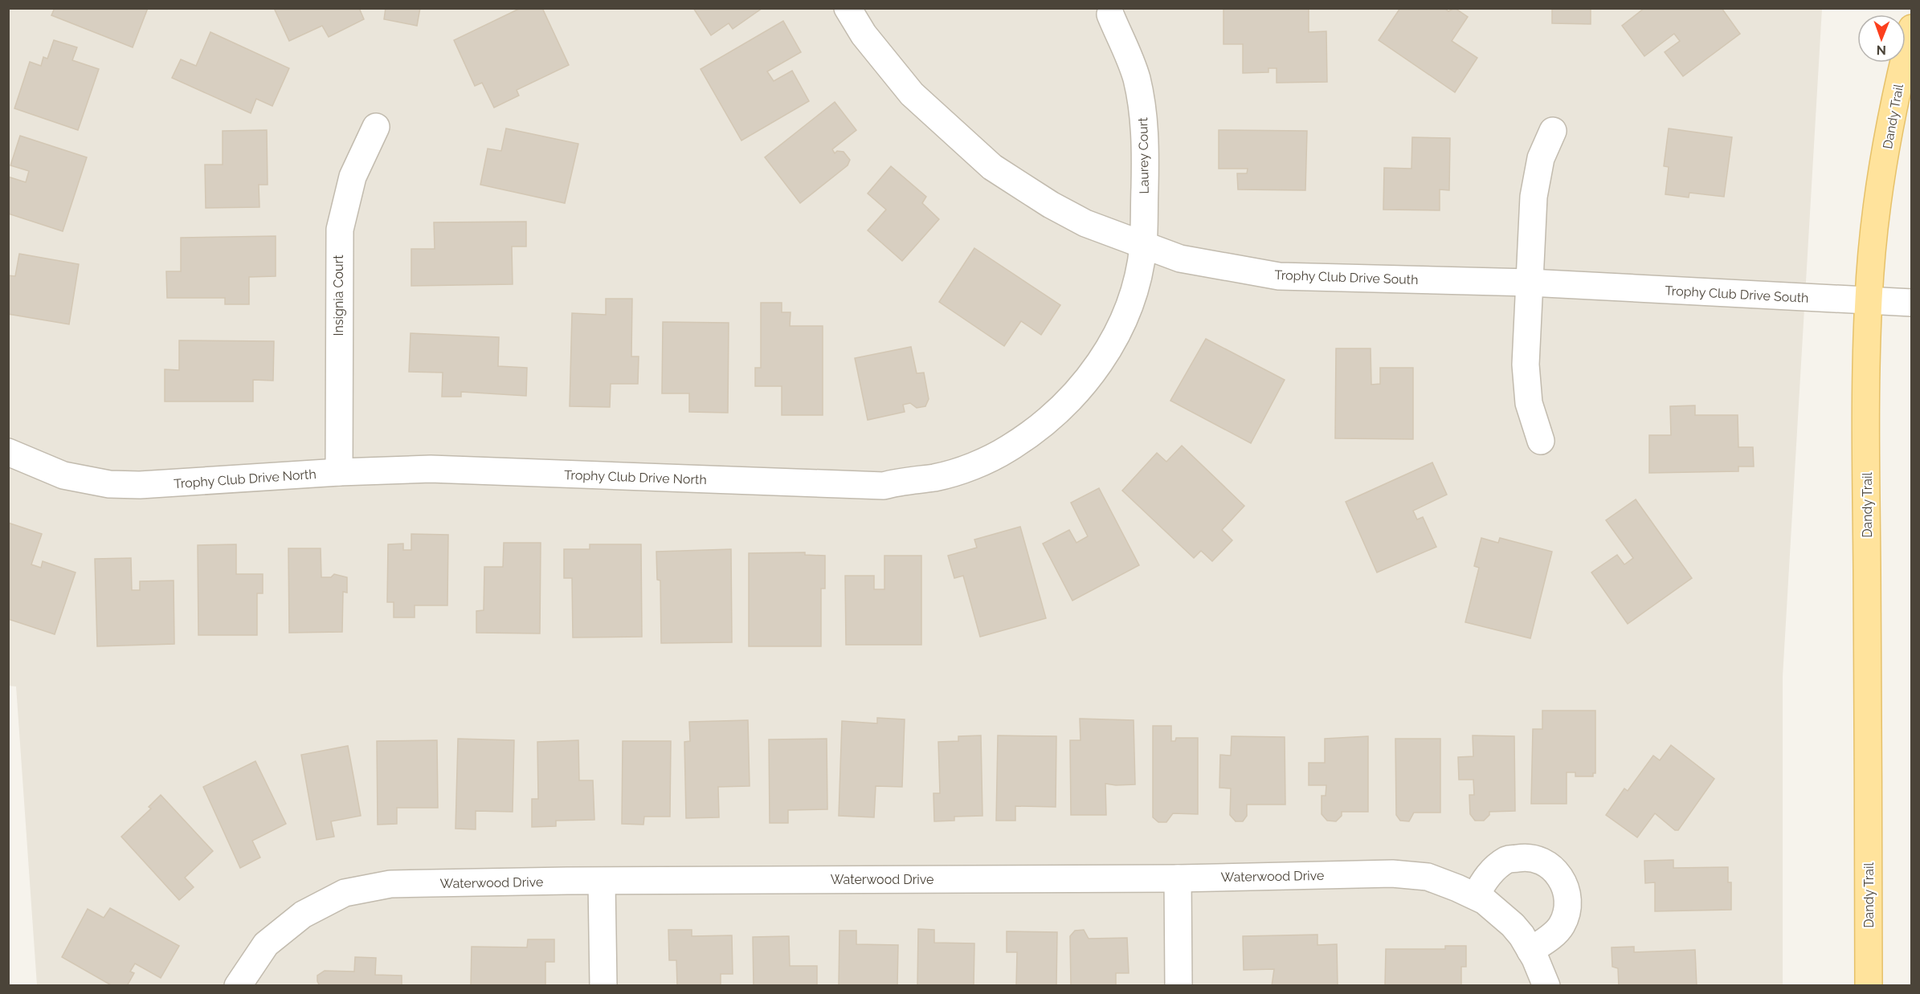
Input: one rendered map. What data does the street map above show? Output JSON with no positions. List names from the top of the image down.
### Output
{
  "streets": {
    "main road": ["Dandy Trail"],
    "street": [
      "Laurey Court",
      "Trophy Club Drive South",
      "Insignia Court",
      "Trophy Club Drive North",
      "Waterwood Drive"
    ]
  },
  "crossings": [
    ["Dandy Trail", "Trophy Club Drive South"],
    ["Laurey Court", "Trophy Club Drive South"],
    ["Laurey Court", "Trophy Club Drive North"],
    ["Trophy Club Drive South", "Trophy Club Drive North"],
    ["Insignia Court", "Trophy Club Drive North"]
  ],
  "north": "bottom"
}
